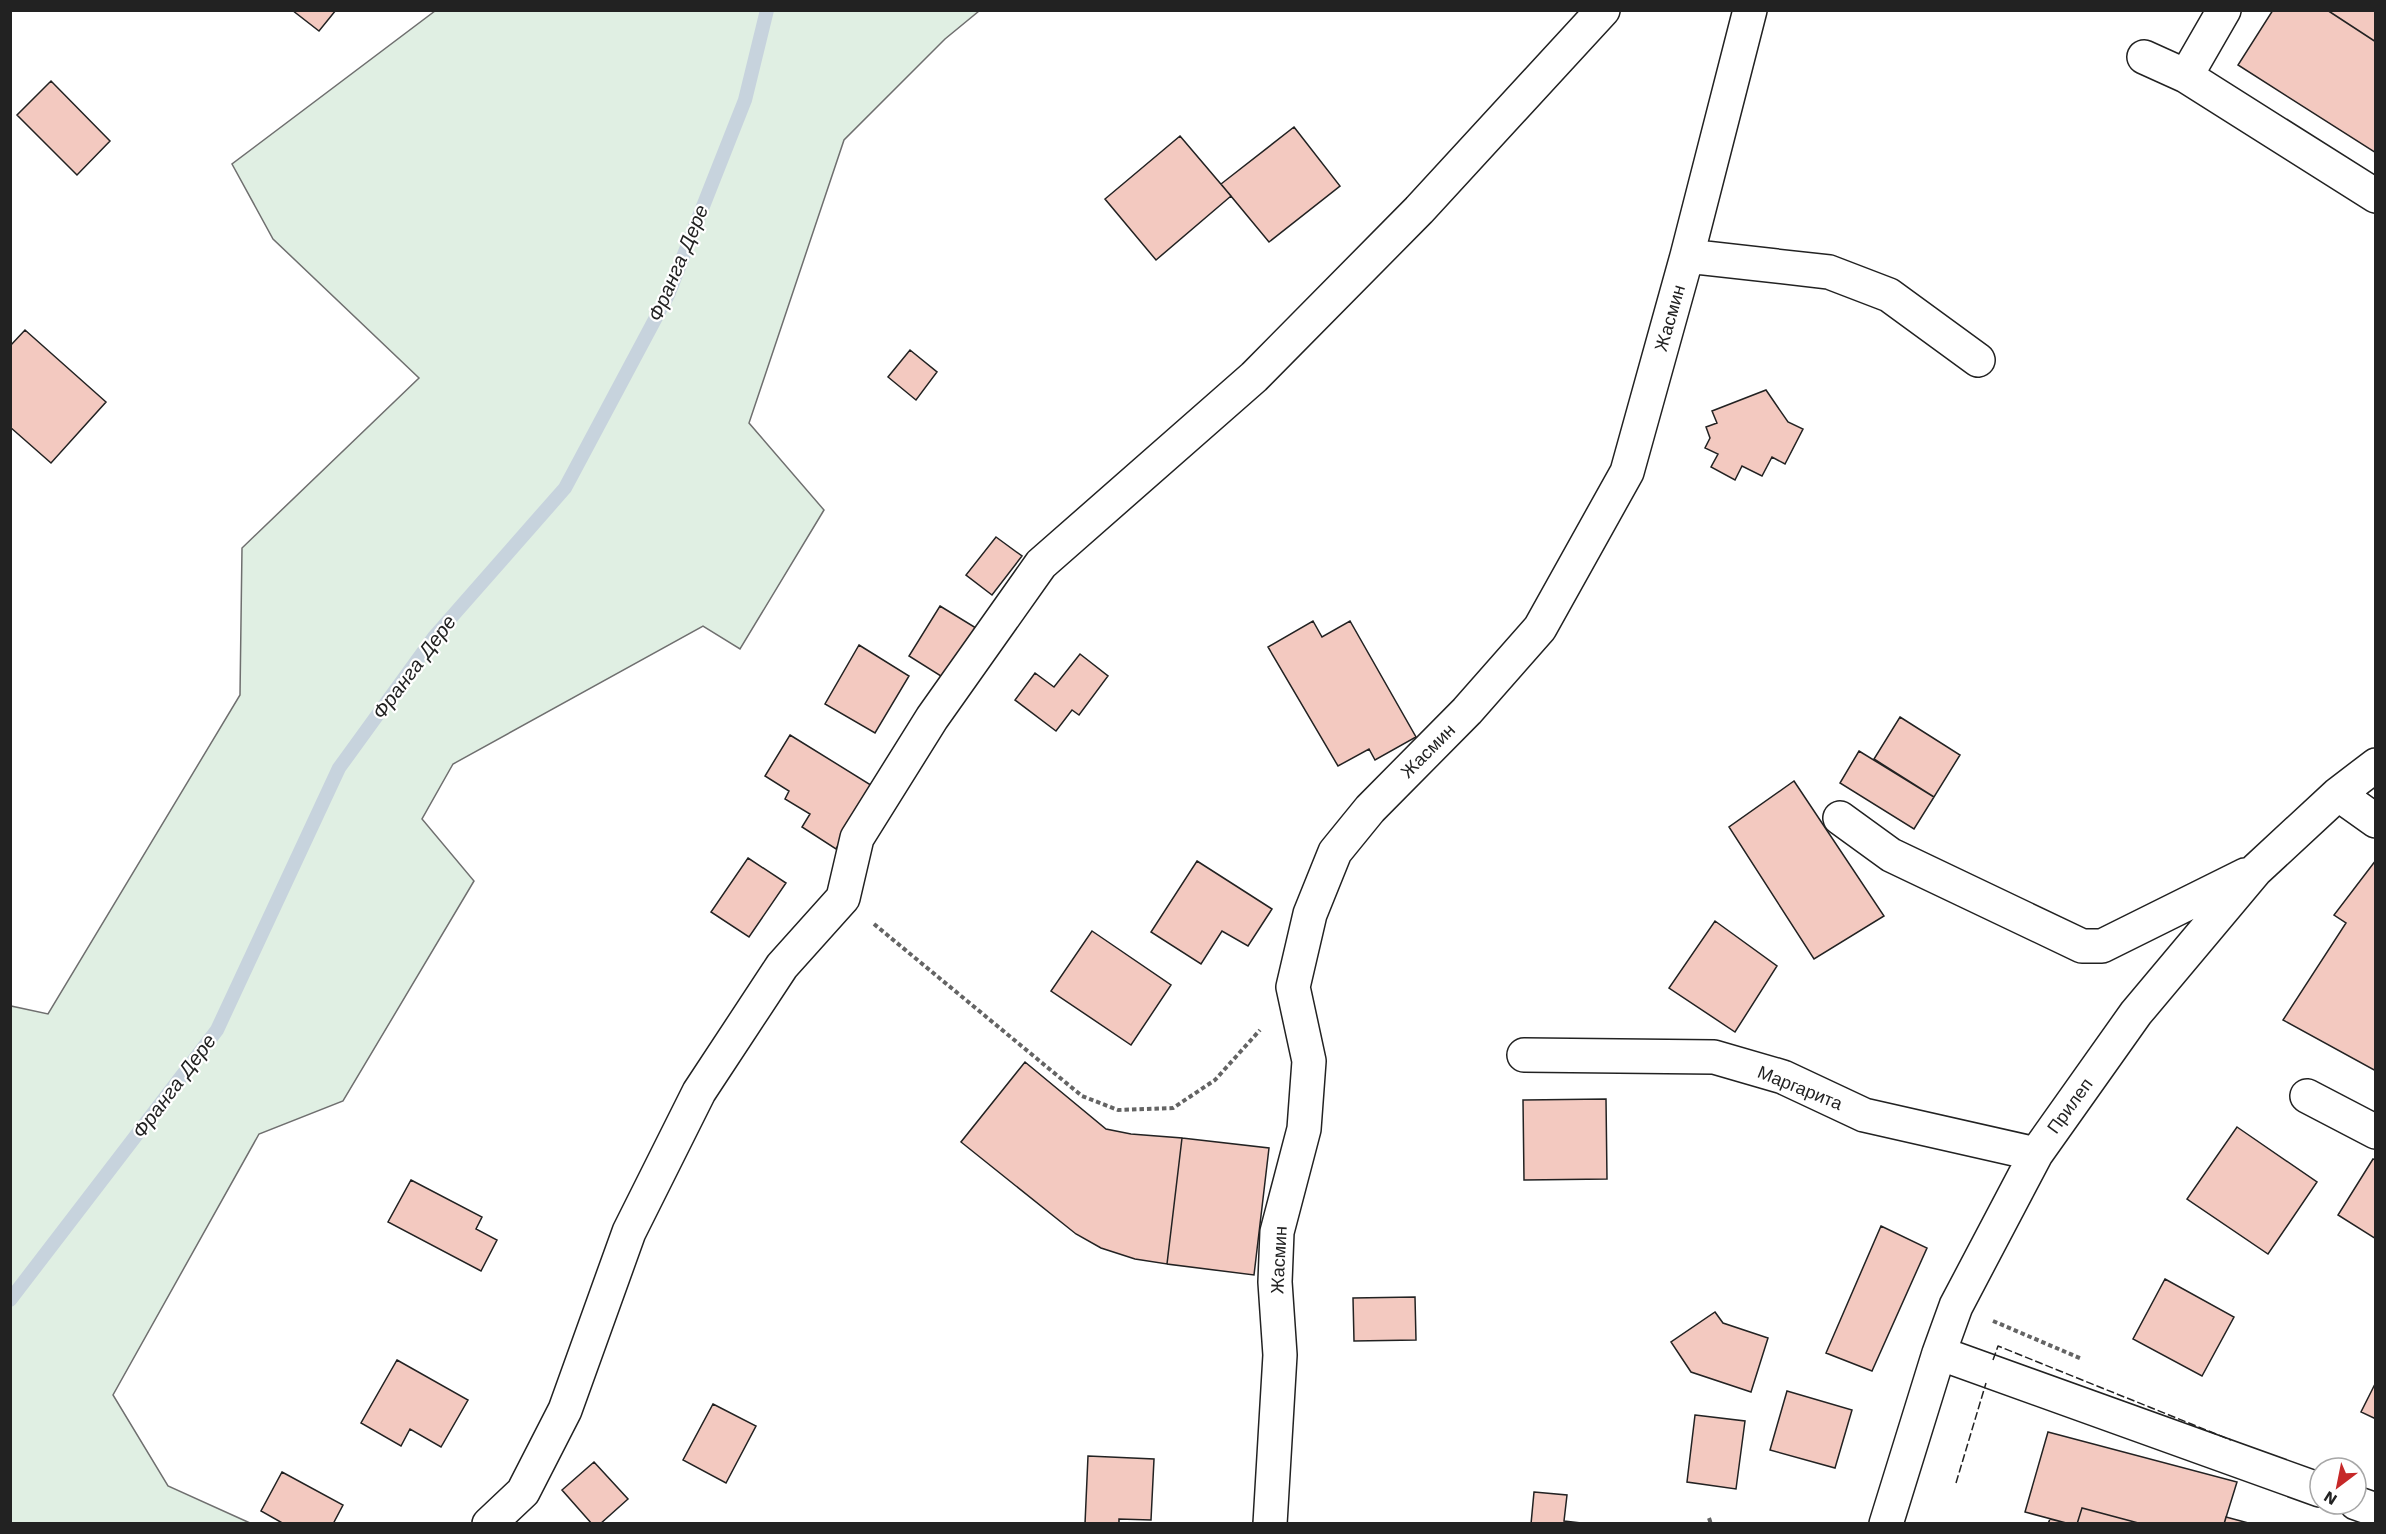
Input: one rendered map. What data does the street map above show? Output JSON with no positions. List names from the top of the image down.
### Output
{
  "streets": {
    "street": ["Жасмин", "Маргарита", "Прилеп"]
  },
  "crossings": [
    ["Маргарита", "Прилеп"]
  ],
  "water": ["Франга Дере"],
  "north": "bottom left"
}
